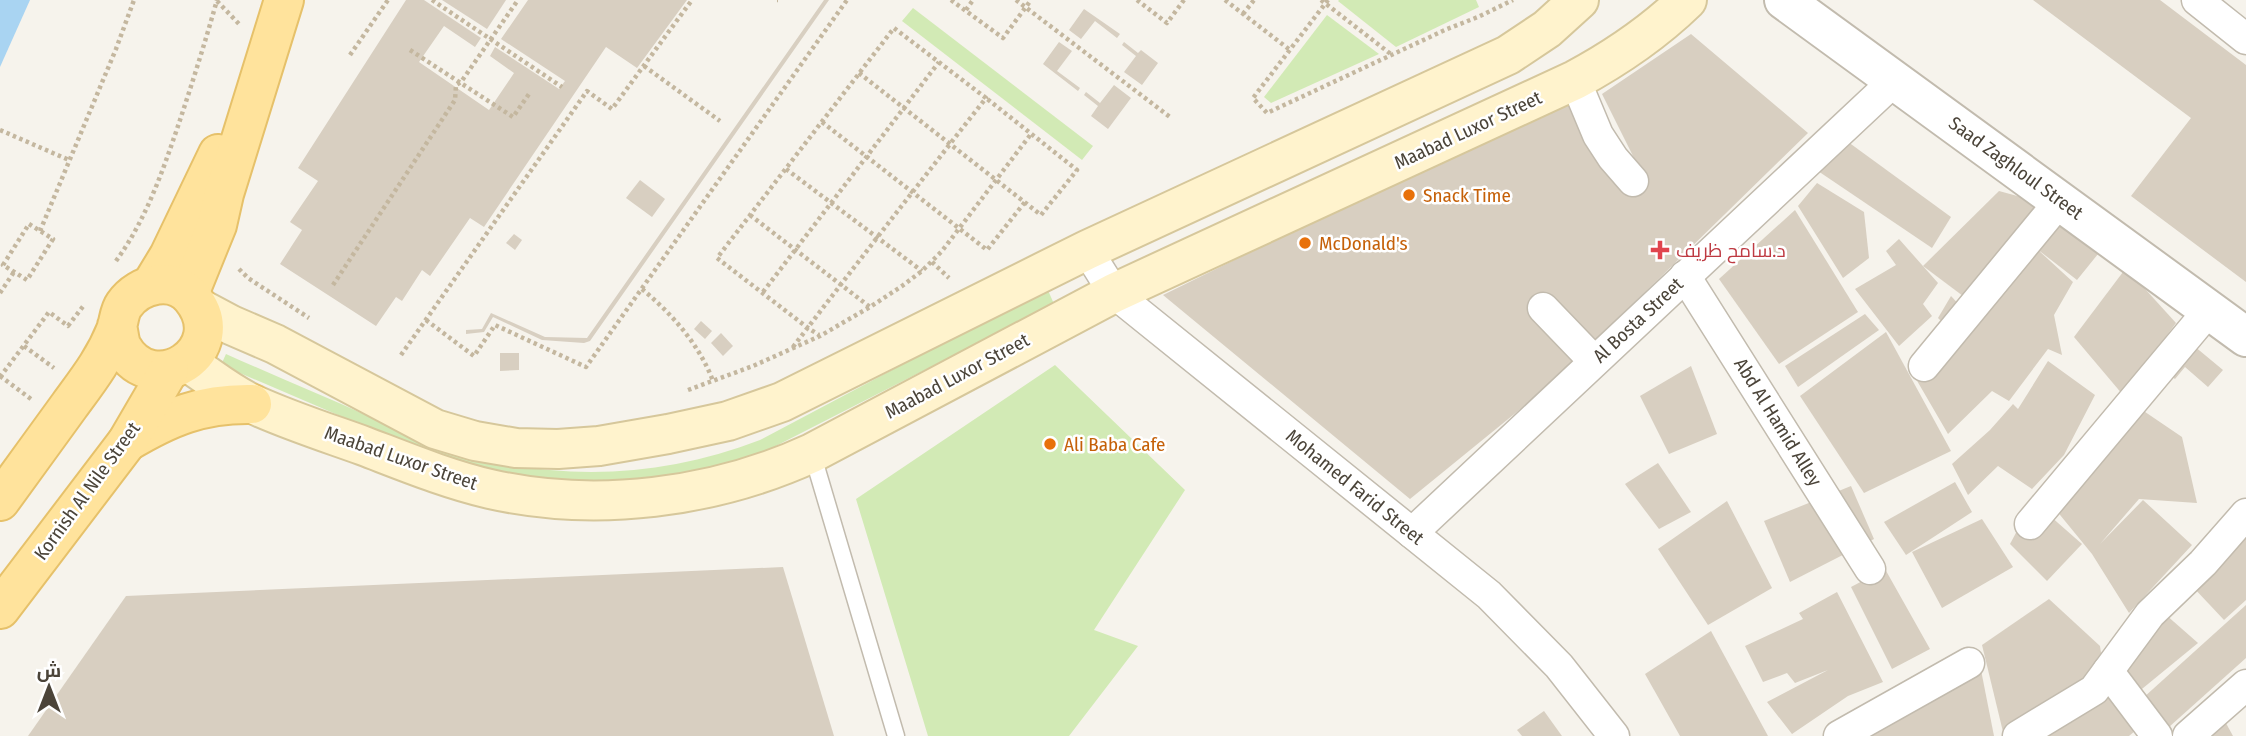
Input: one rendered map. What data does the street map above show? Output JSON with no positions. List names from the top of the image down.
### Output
{
  "streets": {
    "main road": ["Maabad Luxor Street", "Kornish Al Nile Street"],
    "street": [
      "Saad Zaghloul Street",
      "Al Bosta Street",
      "Abd Al Hamid Alley",
      "Mohamed Farid Street"
    ]
  },
  "crossings": [
    ["Maabad Luxor Street", "Mohamed Farid Street"],
    ["Maabad Luxor Street", "Kornish Al Nile Street"],
    ["Saad Zaghloul Street", "Al Bosta Street"],
    ["Al Bosta Street", "Abd Al Hamid Alley"],
    ["Al Bosta Street", "Mohamed Farid Street"]
  ],
  "places": {
    "other": ["Snack Time", "McDonald's", "Ali Baba Cafe"],
    "health": ["د.سامح ظريف"]
  },
  "north": "top"
}
